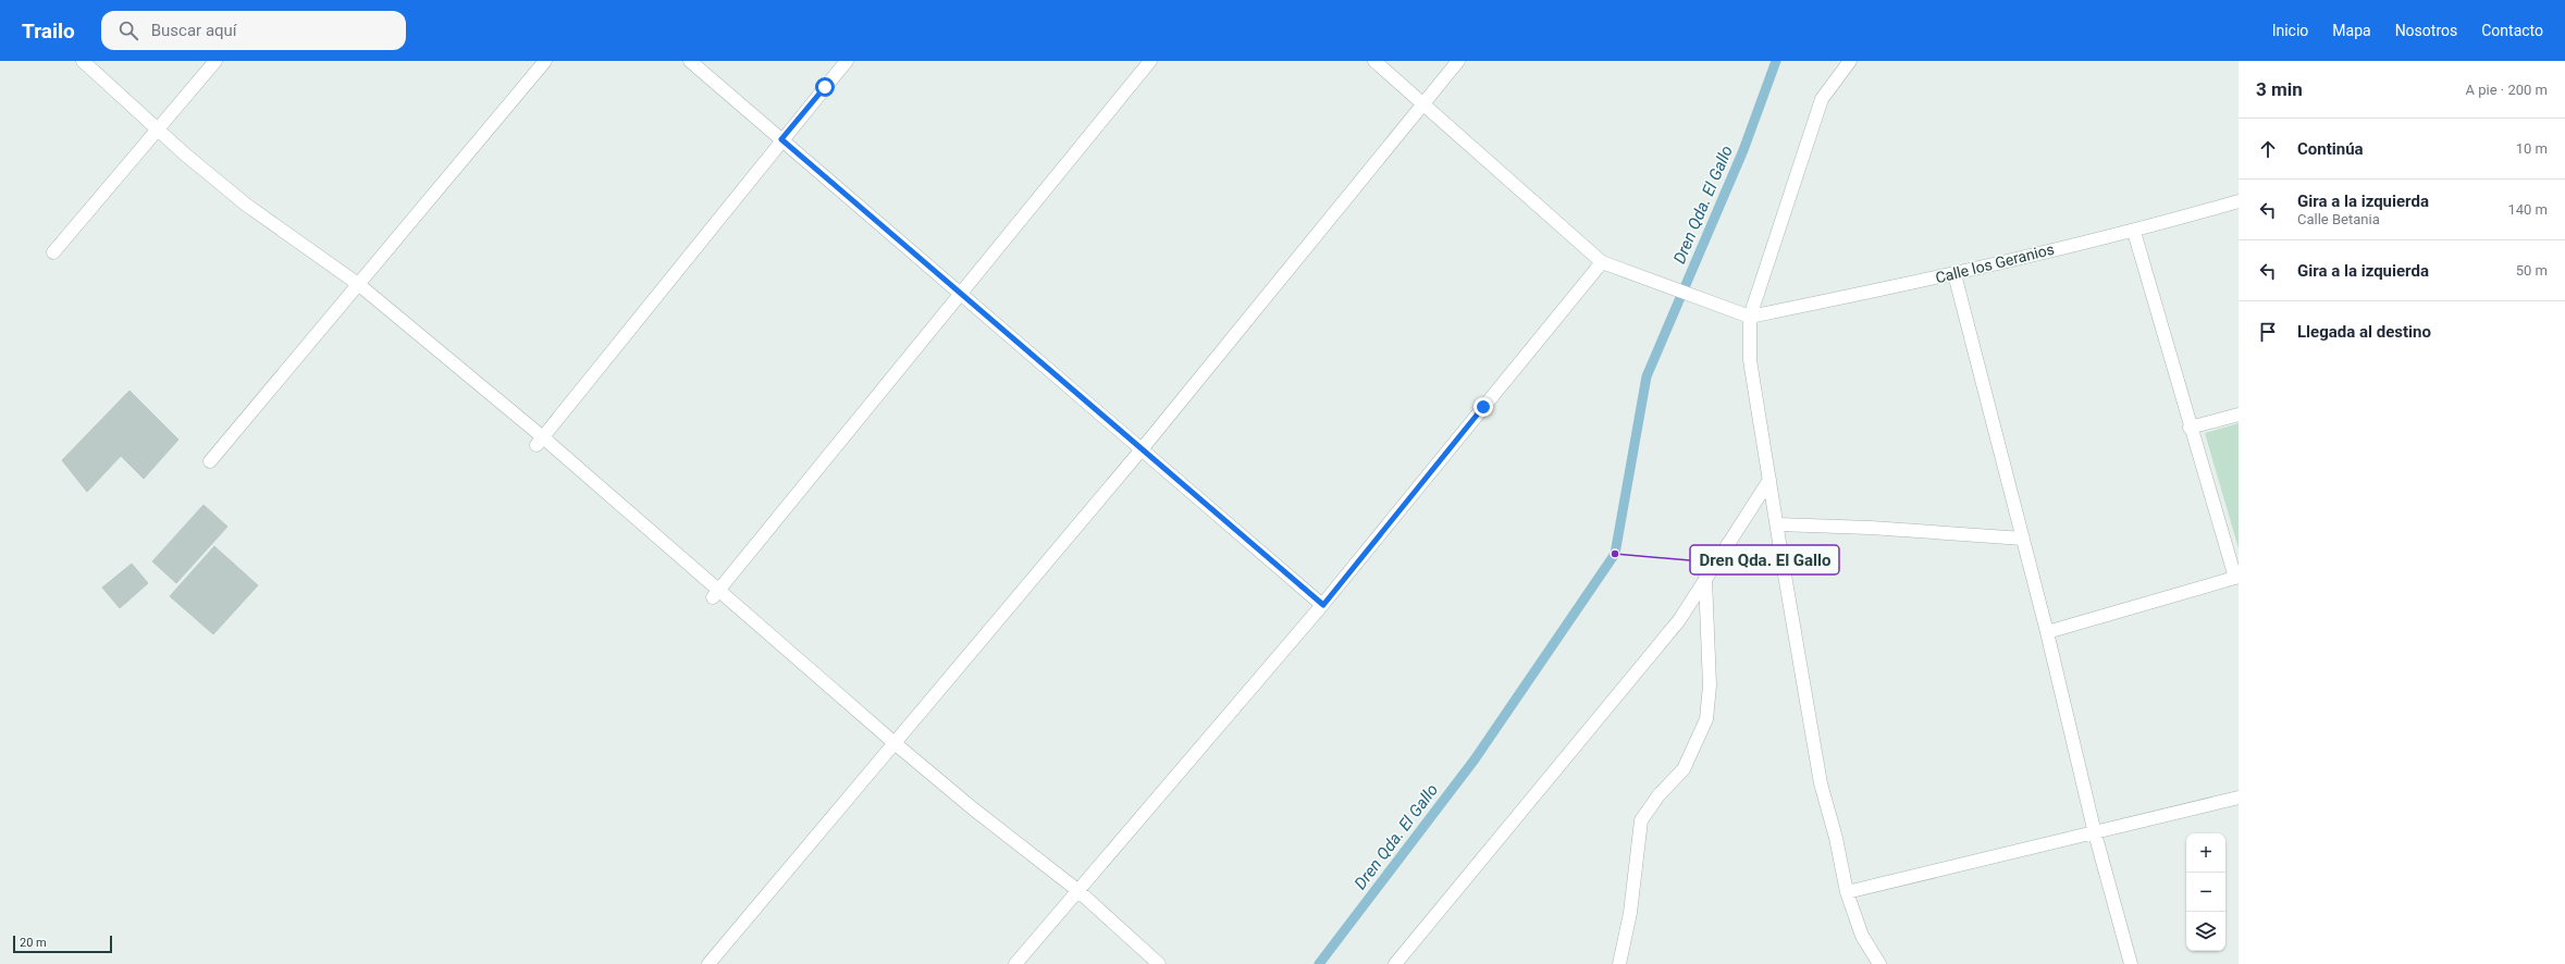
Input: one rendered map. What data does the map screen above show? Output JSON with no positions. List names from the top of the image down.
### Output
{
  "streets": {
    "street": ["Calle los Geranios"]
  },
  "water": ["Dren Qda. El Gallo"],
  "places": ["Dren Qda. El Gallo"],
  "scale_bar": "20 m",
  "page": {
    "header": "Trailo",
    "search": "Buscar aquí",
    "nav": [
      "Inicio",
      "Mapa",
      "Nosotros",
      "Contacto"
    ],
    "heading": ["3 min", "A pie · 200 m"],
    "list": [
      ["Continúa", "10 m"],
      ["Gira a la izquierda", "Calle Betania", "140 m"],
      ["Gira a la izquierda", "50 m"],
      "Llegada al destino"
    ],
    "map_buttons": ["+", "−"],
    "scale": "20 m"
  }
}
